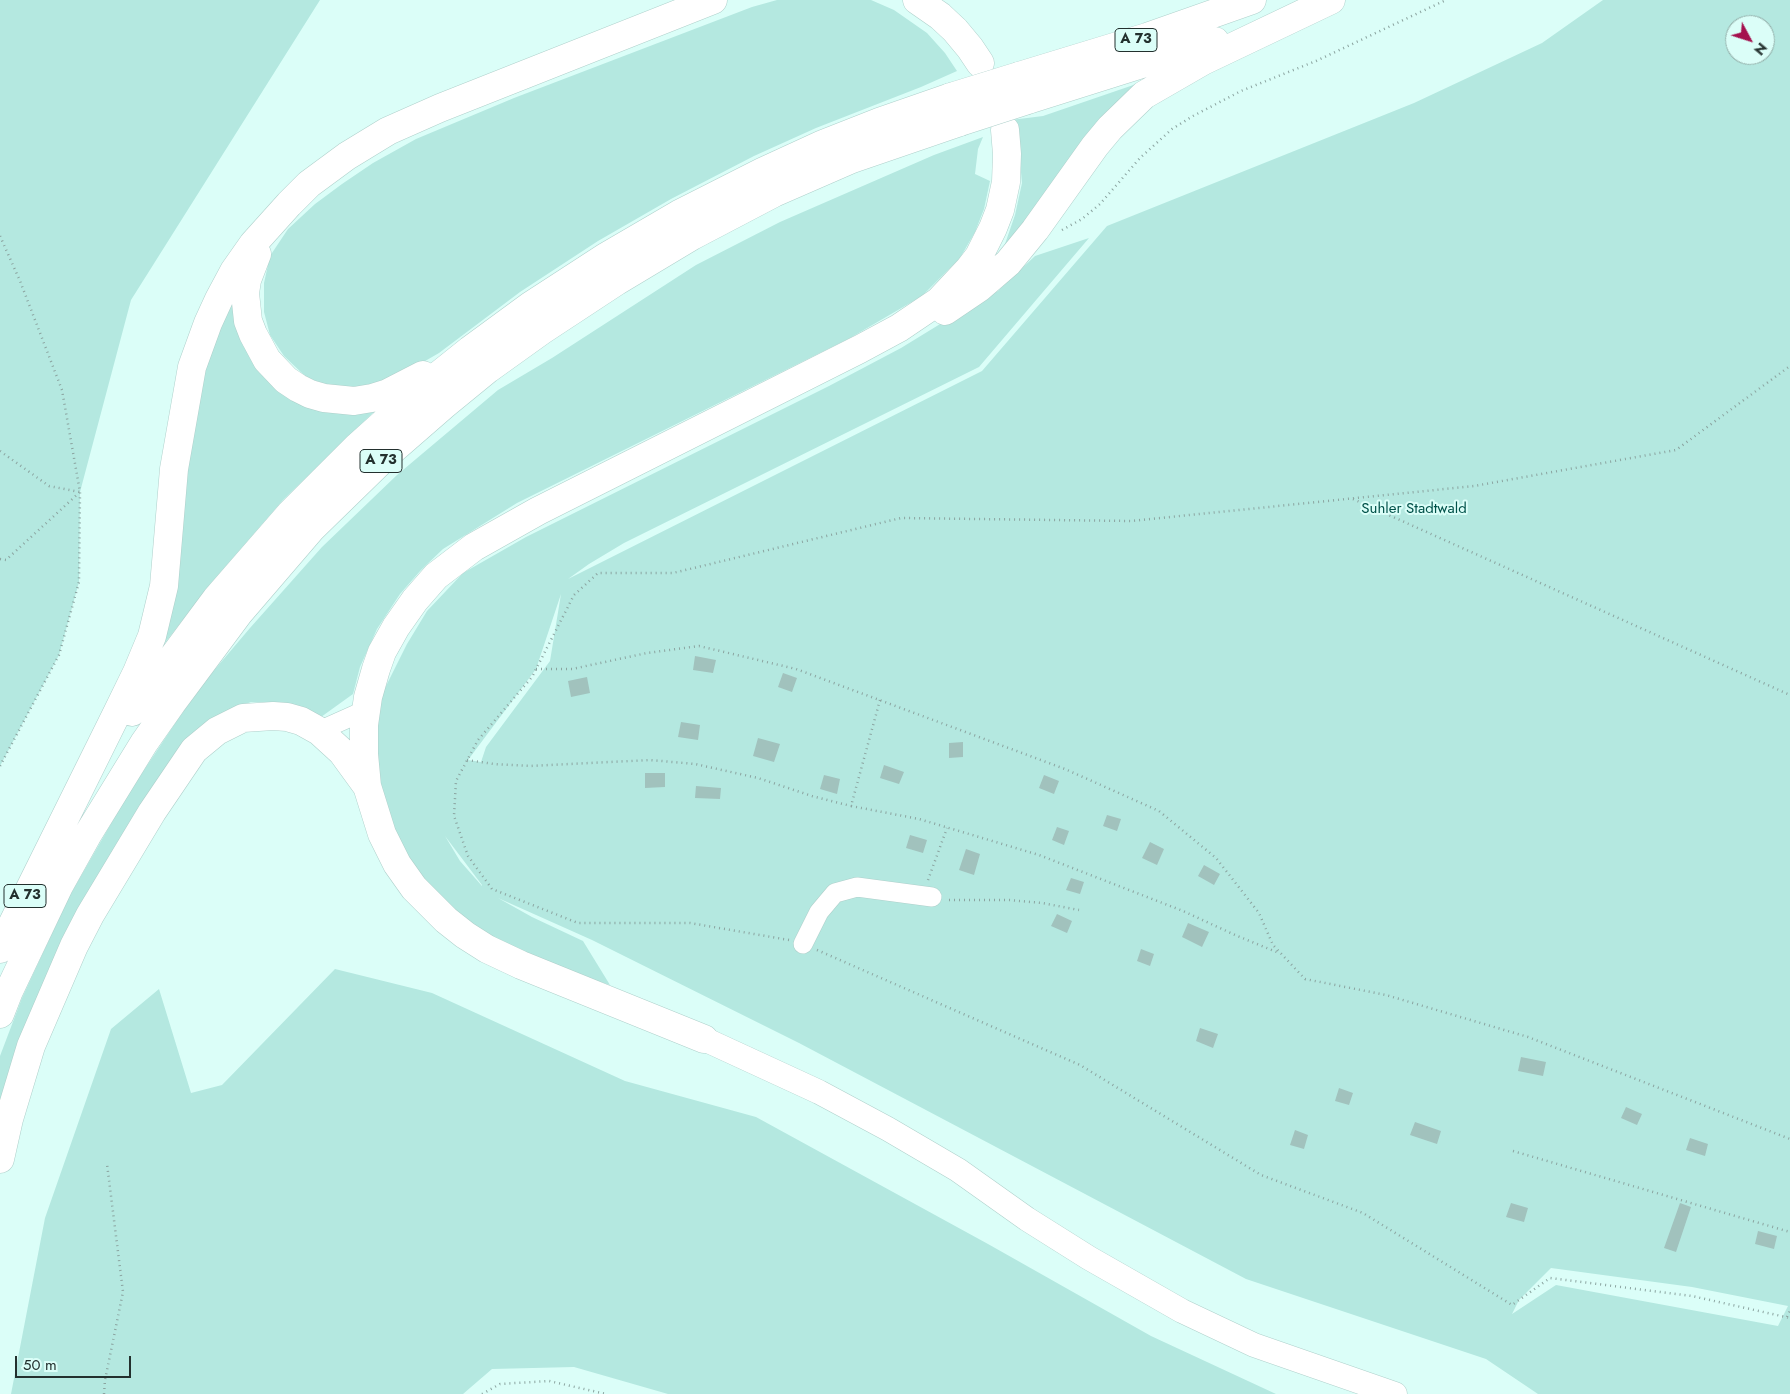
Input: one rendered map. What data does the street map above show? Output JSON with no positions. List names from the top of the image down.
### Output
{
  "streets": {
    "highway": ["A 73"]
  },
  "parks": ["Suhler Stadtwald"],
  "scale_bar": "50 m",
  "north": "bottom right"
}
